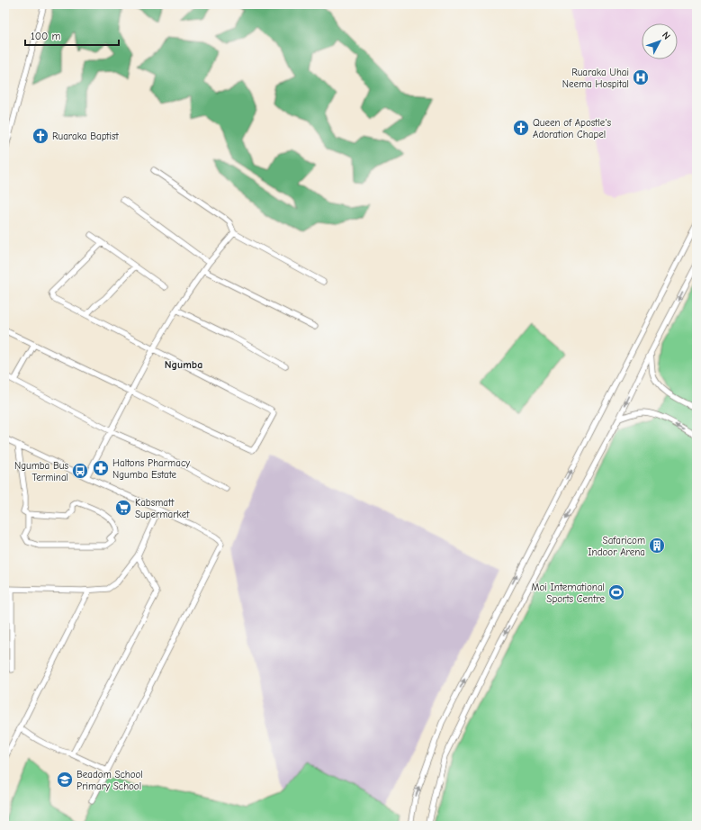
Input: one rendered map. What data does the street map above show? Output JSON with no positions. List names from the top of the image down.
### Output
{
  "districts": ["Ngumba"],
  "places": {
    "hospital": ["Ruaraka Uhai Neema Hospital"],
    "church": ["Queen of Apostle's Adoration Chapel", "Ruaraka Baptist"],
    "pharmacy": ["Haltons Pharmacy Ngumba Estate"],
    "bus stop": ["Ngumba Bus Terminal"],
    "supermarket": ["Kabsmatt Supermarket"],
    "building": ["Safaricom Indoor Arena"],
    "sports": ["Moi International Sports Centre"],
    "school or university": ["Beadom School Primary School"]
  },
  "scale_bar": "100 m",
  "north": "top right"
}
